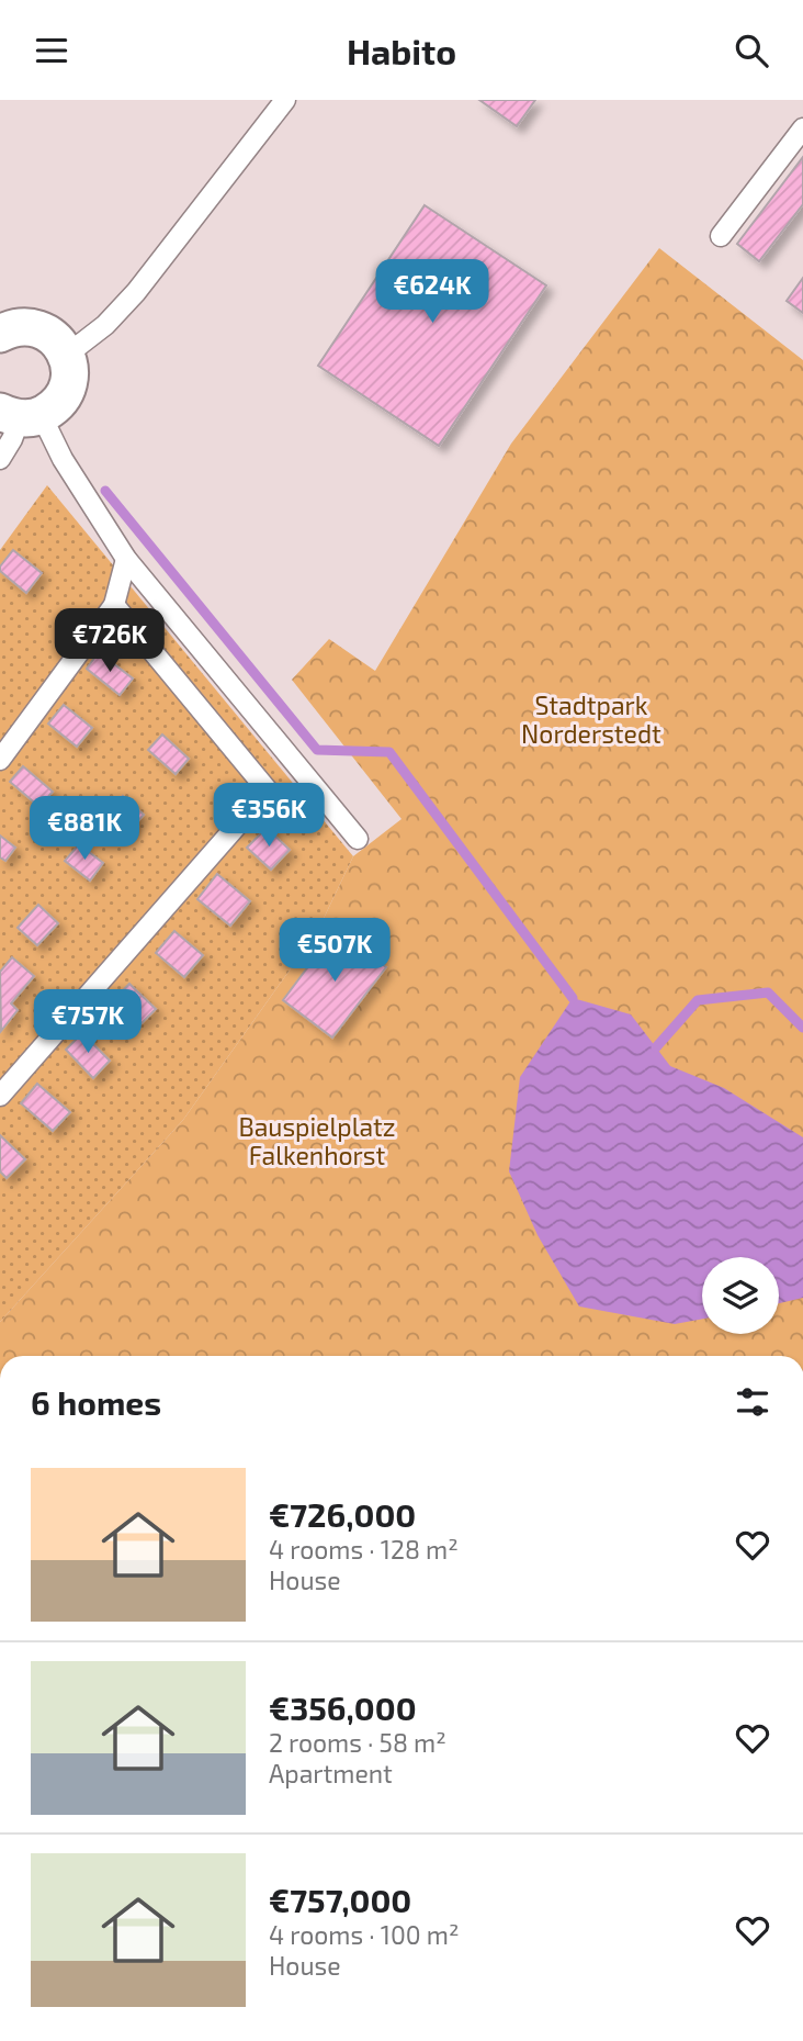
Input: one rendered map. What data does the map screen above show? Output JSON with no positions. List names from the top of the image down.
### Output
{
  "parks": ["Stadtpark Norderstedt", "Bauspielplatz Falkenhorst"],
  "page": {
    "header": "Habito",
    "price": [
      "€624K",
      "€726K",
      "€356K",
      "€881K",
      "€507K",
      "€757K"
    ],
    "heading": "6 homes",
    "list": [
      {
        "name": "€726,000",
        "note": "4 rooms · 128 m² · House"
      },
      {
        "name": "€356,000",
        "note": "2 rooms · 58 m² · Apartment"
      },
      {
        "name": "€757,000",
        "note": "4 rooms · 100 m² · House"
      }
    ]
  }
}
